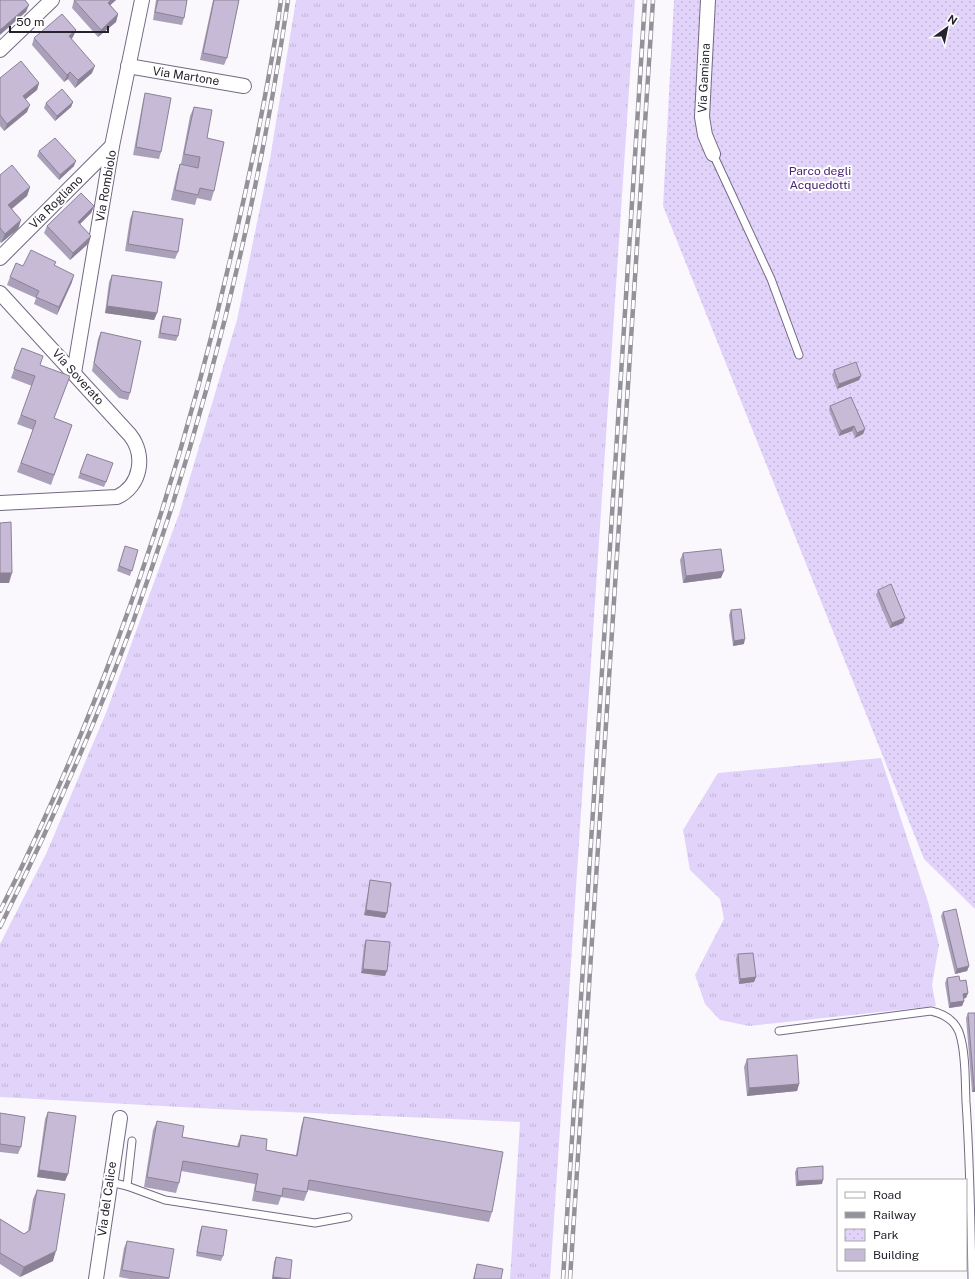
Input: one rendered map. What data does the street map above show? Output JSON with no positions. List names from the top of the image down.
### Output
{
  "streets": {
    "street": [
      "Via Martone",
      "Via Gamiana",
      "Via Rombiolo",
      "Via Rogliano",
      "Via Soverato",
      "Via del Calice"
    ]
  },
  "crossings": [
    ["Via Martone", "Via Rombiolo"],
    ["Via Rombiolo", "Via Rogliano"],
    ["Via Rombiolo", "Via Soverato"]
  ],
  "parks": ["Parco degli Acquedotti"],
  "legend": [
    "Road",
    "Railway",
    "Park",
    "Building"
  ],
  "scale_bar": "50 m",
  "north": "top right"
}
